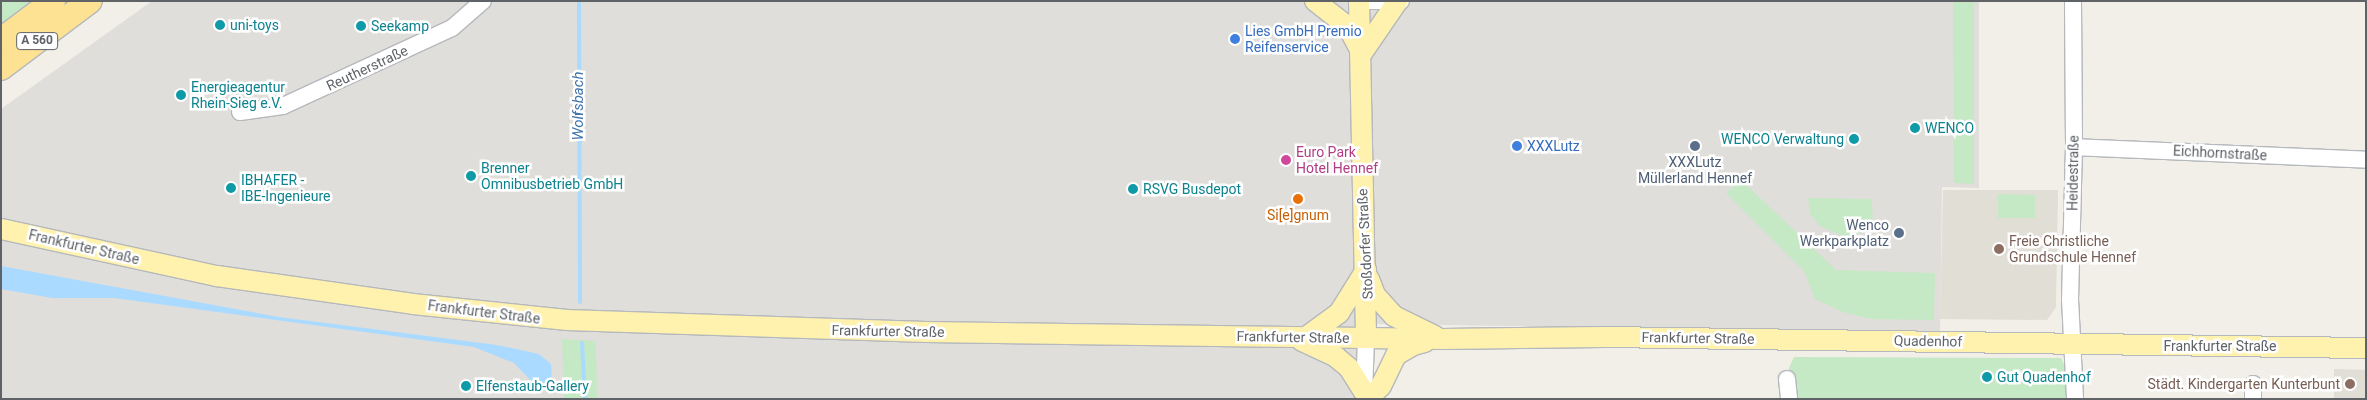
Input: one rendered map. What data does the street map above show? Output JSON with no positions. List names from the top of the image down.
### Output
{
  "streets": {
    "highway": ["A 560"],
    "main road": ["Stoßdorfer Straße", "Frankfurter Straße", "Quadenhof"],
    "street": ["Reutherstraße", "Eichhornstraße", "Heidestraße"]
  },
  "crossings": [
    ["Eichhornstraße", "Heidestraße"],
    ["Heidestraße", "Frankfurter Straße"],
    ["Heidestraße", "Quadenhof"],
    ["Stoßdorfer Straße", "Frankfurter Straße"],
    ["Frankfurter Straße", "Quadenhof"]
  ],
  "water": ["Wolfsbach"],
  "places": [
    "uni-toys",
    "Seekamp",
    "Lies GmbH Premio Reifenservice",
    "Energieagentur Rhein-Sieg e.V.",
    "WENCO",
    "WENCO Verwaltung",
    "XXXLutz",
    "XXXLutz Müllerland Hennef",
    "Euro Park Hotel Hennef",
    "Brenner Omnibusbetrieb GmbH",
    "IBHAFER - IBE-Ingenieure",
    "RSVG Busdepot",
    "Si[e]gnum",
    "Wenco Werkparkplatz",
    "Freie Christliche Grundschule Hennef",
    "Gut Quadenhof",
    "Städt. Kindergarten Kunterbunt",
    "Elfenstaub-Gallery"
  ]
}
